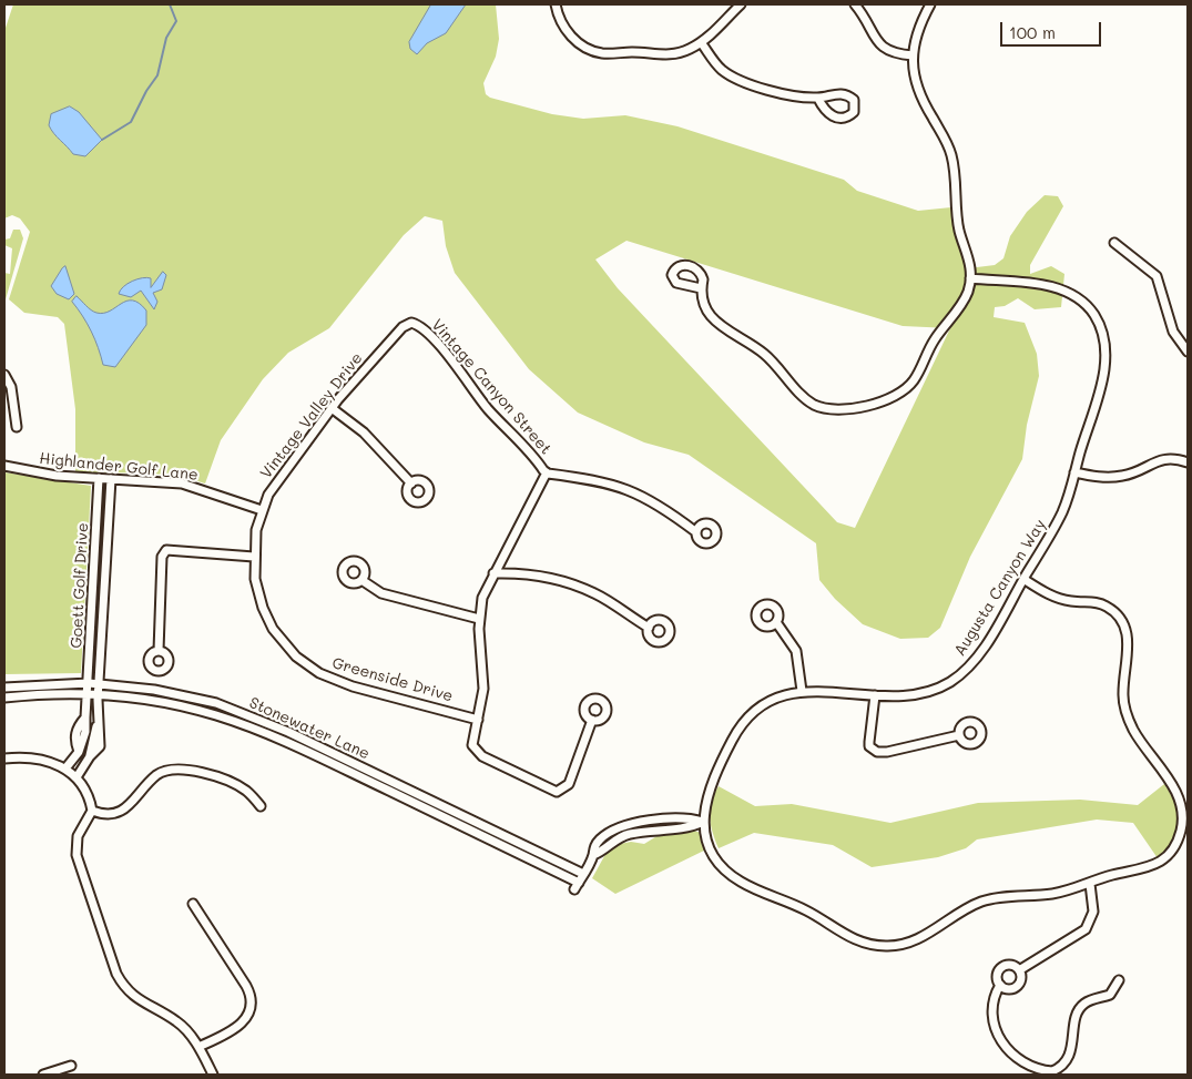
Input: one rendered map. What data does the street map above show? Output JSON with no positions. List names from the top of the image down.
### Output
{
  "streets": {
    "street": [
      "Vintage Canyon Street",
      "Vintage Valley Drive",
      "Highlander Golf Lane",
      "Goett Golf Drive",
      "Augusta Canyon Way",
      "Greenside Drive",
      "Stonewater Lane"
    ]
  },
  "crossings": [
    ["Vintage Canyon Street", "Vintage Valley Drive"],
    ["Vintage Valley Drive", "Highlander Golf Lane"],
    ["Vintage Valley Drive", "Greenside Drive"],
    ["Highlander Golf Lane", "Goett Golf Drive"],
    ["Highlander Golf Lane", "Greenside Drive"],
    ["Goett Golf Drive", "Stonewater Lane"]
  ],
  "scale_bar": "100 m"
}
